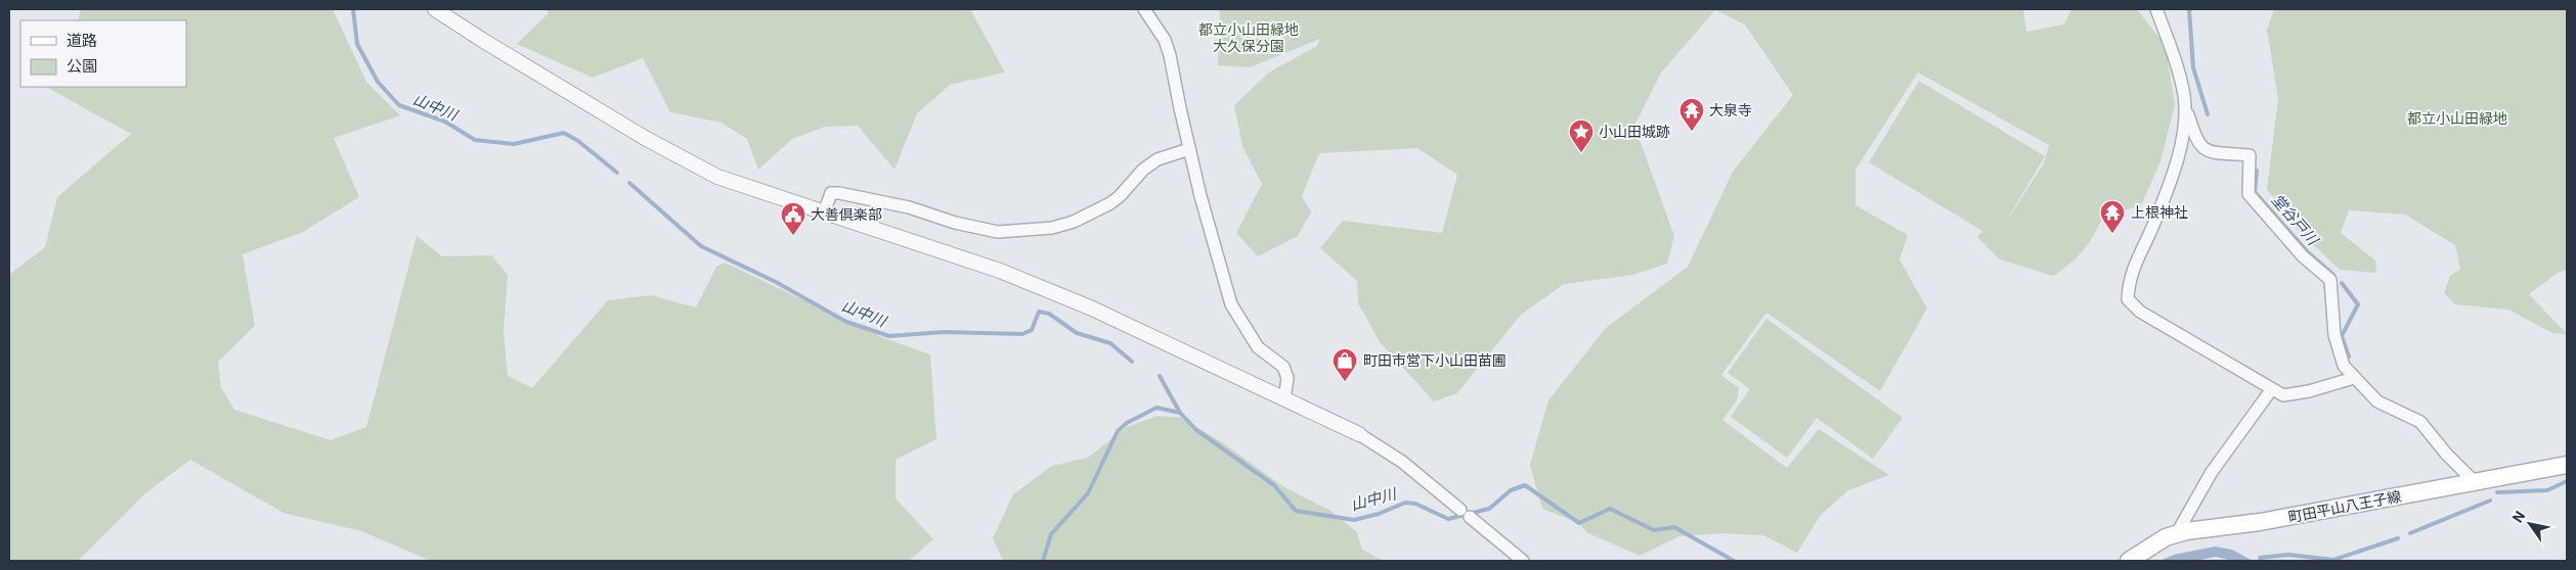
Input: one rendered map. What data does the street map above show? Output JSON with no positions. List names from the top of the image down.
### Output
{
  "streets": {
    "main road": ["町田平山八王子線"]
  },
  "water": ["山中川", "堂谷戸川"],
  "parks": ["都立小山田緑地 大久保分園", "都立小山田緑地"],
  "places": {
    "temple": ["大泉寺", "上根神社"],
    "place": ["小山田城跡"],
    "public building": ["大善倶楽部"],
    "shop": ["町田市営下小山田苗圃"]
  },
  "legend": ["道路", "公園"],
  "north": "top left"
}
